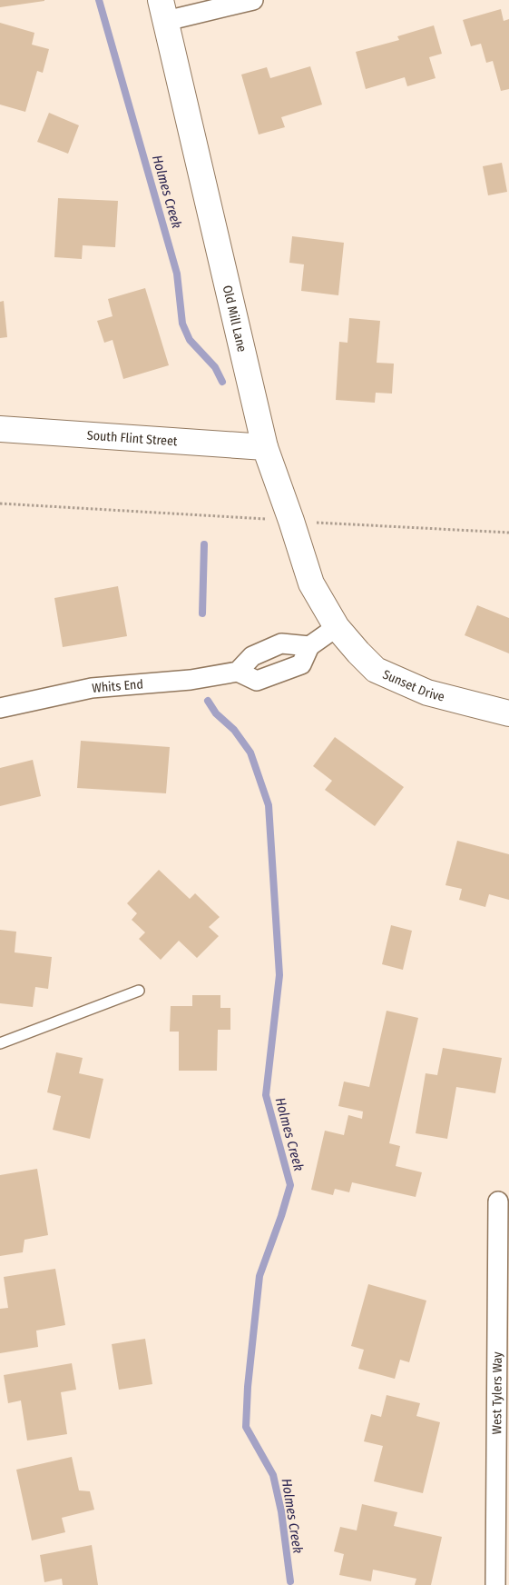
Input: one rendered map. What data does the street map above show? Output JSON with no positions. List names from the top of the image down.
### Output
{
  "streets": {
    "main road": ["Old Mill Lane", "South Flint Street", "Sunset Drive"],
    "street": ["Whits End", "West Tylers Way"]
  },
  "crossings": [
    ["Old Mill Lane", "South Flint Street"],
    ["Old Mill Lane", "Sunset Drive"]
  ],
  "water": ["Holmes Creek"]
}
